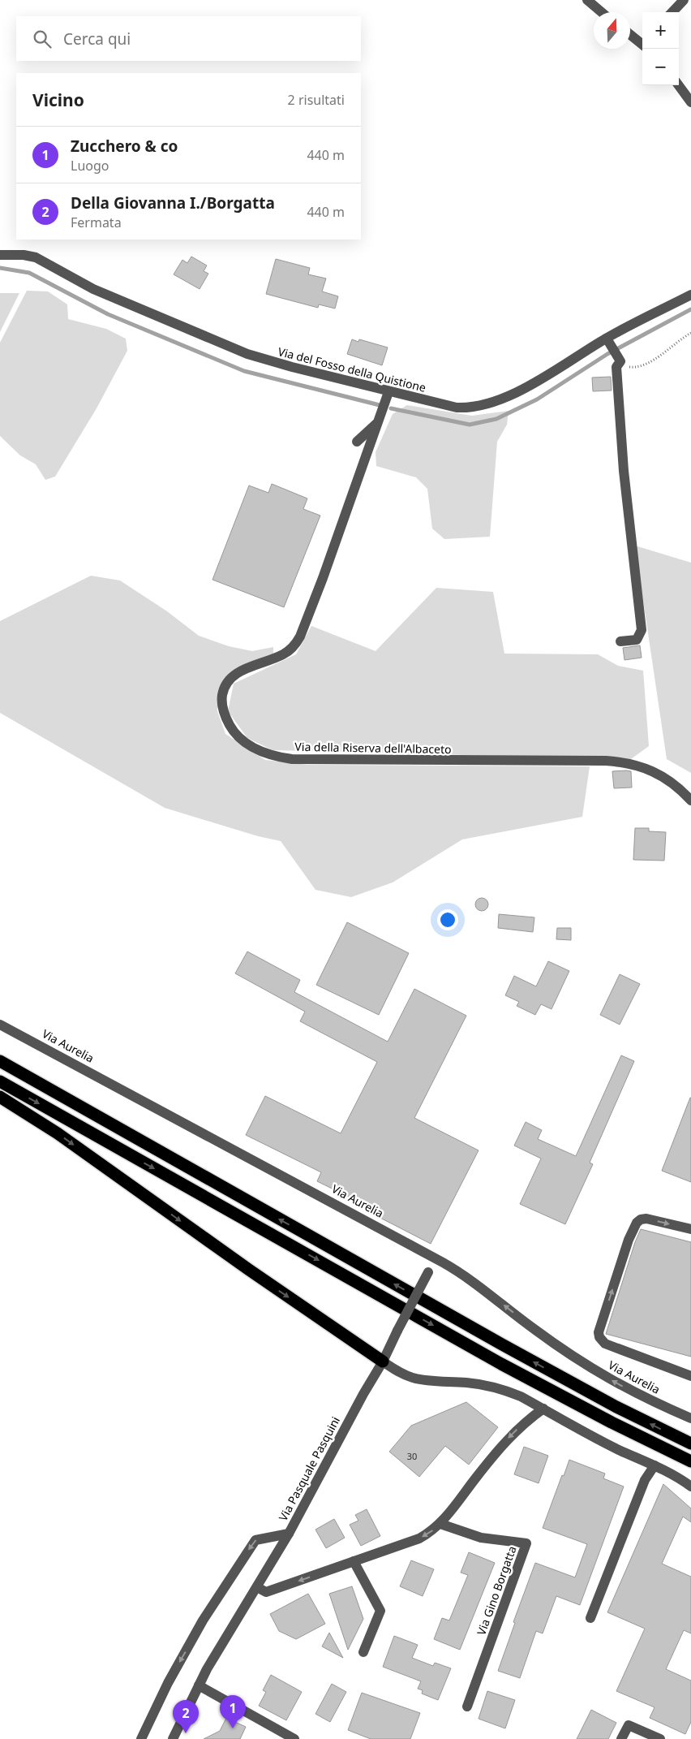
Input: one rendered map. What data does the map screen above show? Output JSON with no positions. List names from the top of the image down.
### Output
{
  "streets": {
    "street": [
      "Via del Fosso della Quistione",
      "Via della Riserva dell'Albaceto",
      "Via Aurelia",
      "Via Pasquale Pasquini",
      "Via Gino Borgatta"
    ]
  },
  "crossings": [
    ["Via del Fosso della Quistione", "Via della Riserva dell'Albaceto"],
    ["Via Aurelia", "Via Pasquale Pasquini"]
  ],
  "house_numbers": ["30"],
  "north": "top",
  "page": {
    "map_buttons": ["+", "−"],
    "search": "Cerca qui",
    "heading": ["Vicino", "2 risultati"],
    "list": [
      {
        "mark": "1",
        "name": "Zucchero & co",
        "note": "Luogo",
        "value": "440 m"
      },
      {
        "mark": "2",
        "name": "Della Giovanna I./Borgatta",
        "note": "Fermata",
        "value": "440 m"
      }
    ],
    "pins": ["1", "2"]
  }
}
